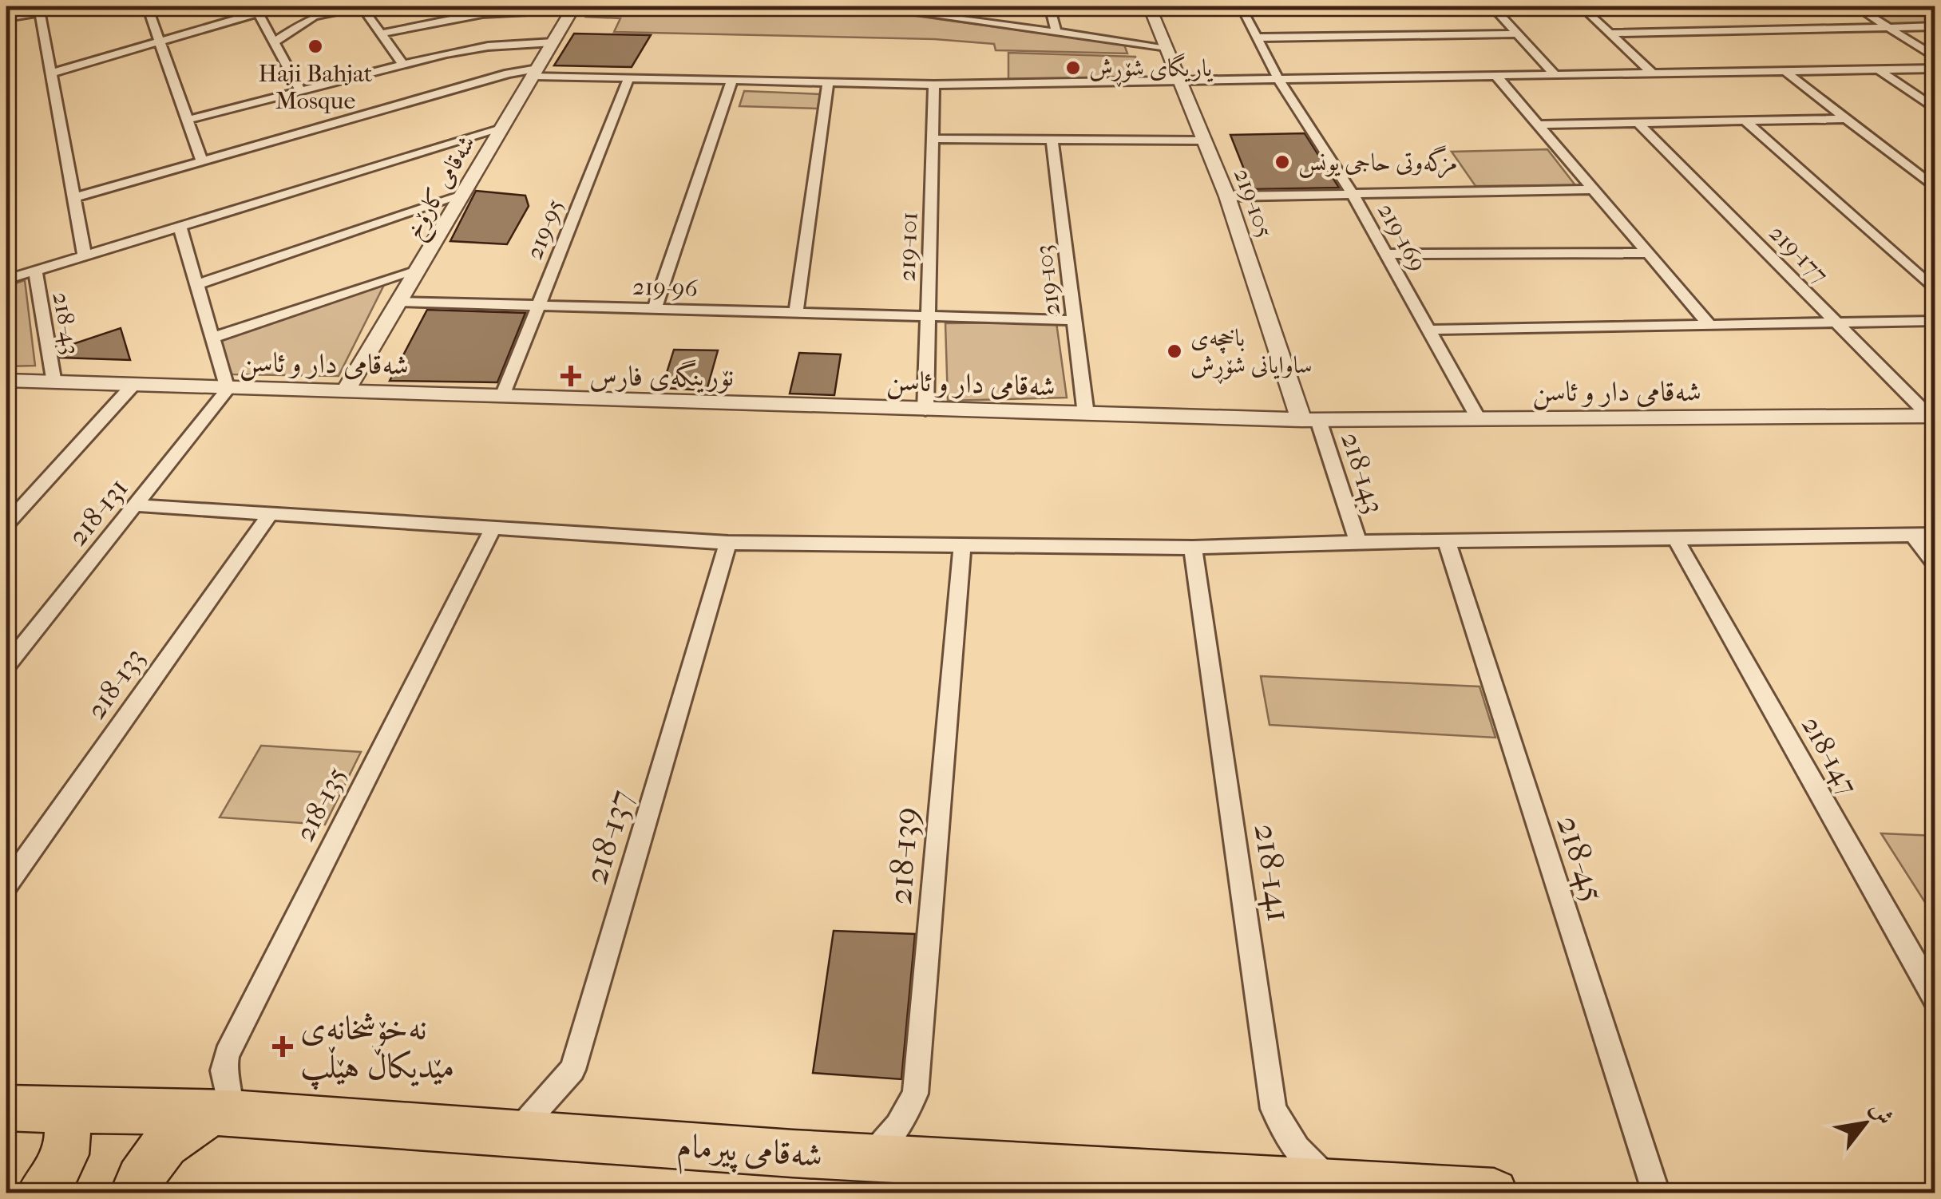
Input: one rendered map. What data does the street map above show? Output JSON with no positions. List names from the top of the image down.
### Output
{
  "streets": {
    "highway": ["شەقامی پیرمام"],
    "street": [
      "شەقامی کارۆخ",
      "219-105",
      "219-95",
      "219-169",
      "219-101",
      "219-177",
      "219-103",
      "219-96",
      "218-43",
      "شەقامی دار و ئاسن",
      "218-143",
      "218-131",
      "218-133",
      "218-147",
      "218-135",
      "218-137",
      "218-139",
      "218-45",
      "218-141"
    ]
  },
  "crossings": [
    ["شەقامی کارۆخ", "219-96"],
    ["شەقامی کارۆخ", "شەقامی دار و ئاسن"],
    ["219-105", "شەقامی دار و ئاسن"],
    ["219-105", "218-143"],
    ["219-95", "219-96"],
    ["219-95", "شەقامی دار و ئاسن"],
    ["219-169", "شەقامی دار و ئاسن"],
    ["219-101", "219-96"],
    ["219-101", "شەقامی دار و ئاسن"],
    ["219-177", "شەقامی دار و ئاسن"],
    ["219-103", "219-96"],
    ["219-103", "شەقامی دار و ئاسن"],
    ["218-43", "شەقامی دار و ئاسن"],
    ["شەقامی دار و ئاسن", "218-143"],
    ["شەقامی دار و ئاسن", "218-131"],
    ["218-135", "شەقامی پیرمام"],
    ["218-137", "شەقامی پیرمام"],
    ["218-139", "شەقامی پیرمام"],
    ["218-141", "شەقامی پیرمام"]
  ],
  "places": {
    "other": [
      "Haji Bahjat Mosque",
      "یاریگای شۆڕش",
      "مزگەوتی حاجی یونس",
      "باخچەی ساوایانی شۆڕش"
    ],
    "health": ["نۆرینگەی فارس", "نەخۆشخانەی مێدیکاڵ هێڵپ"]
  },
  "north": "top right"
}
